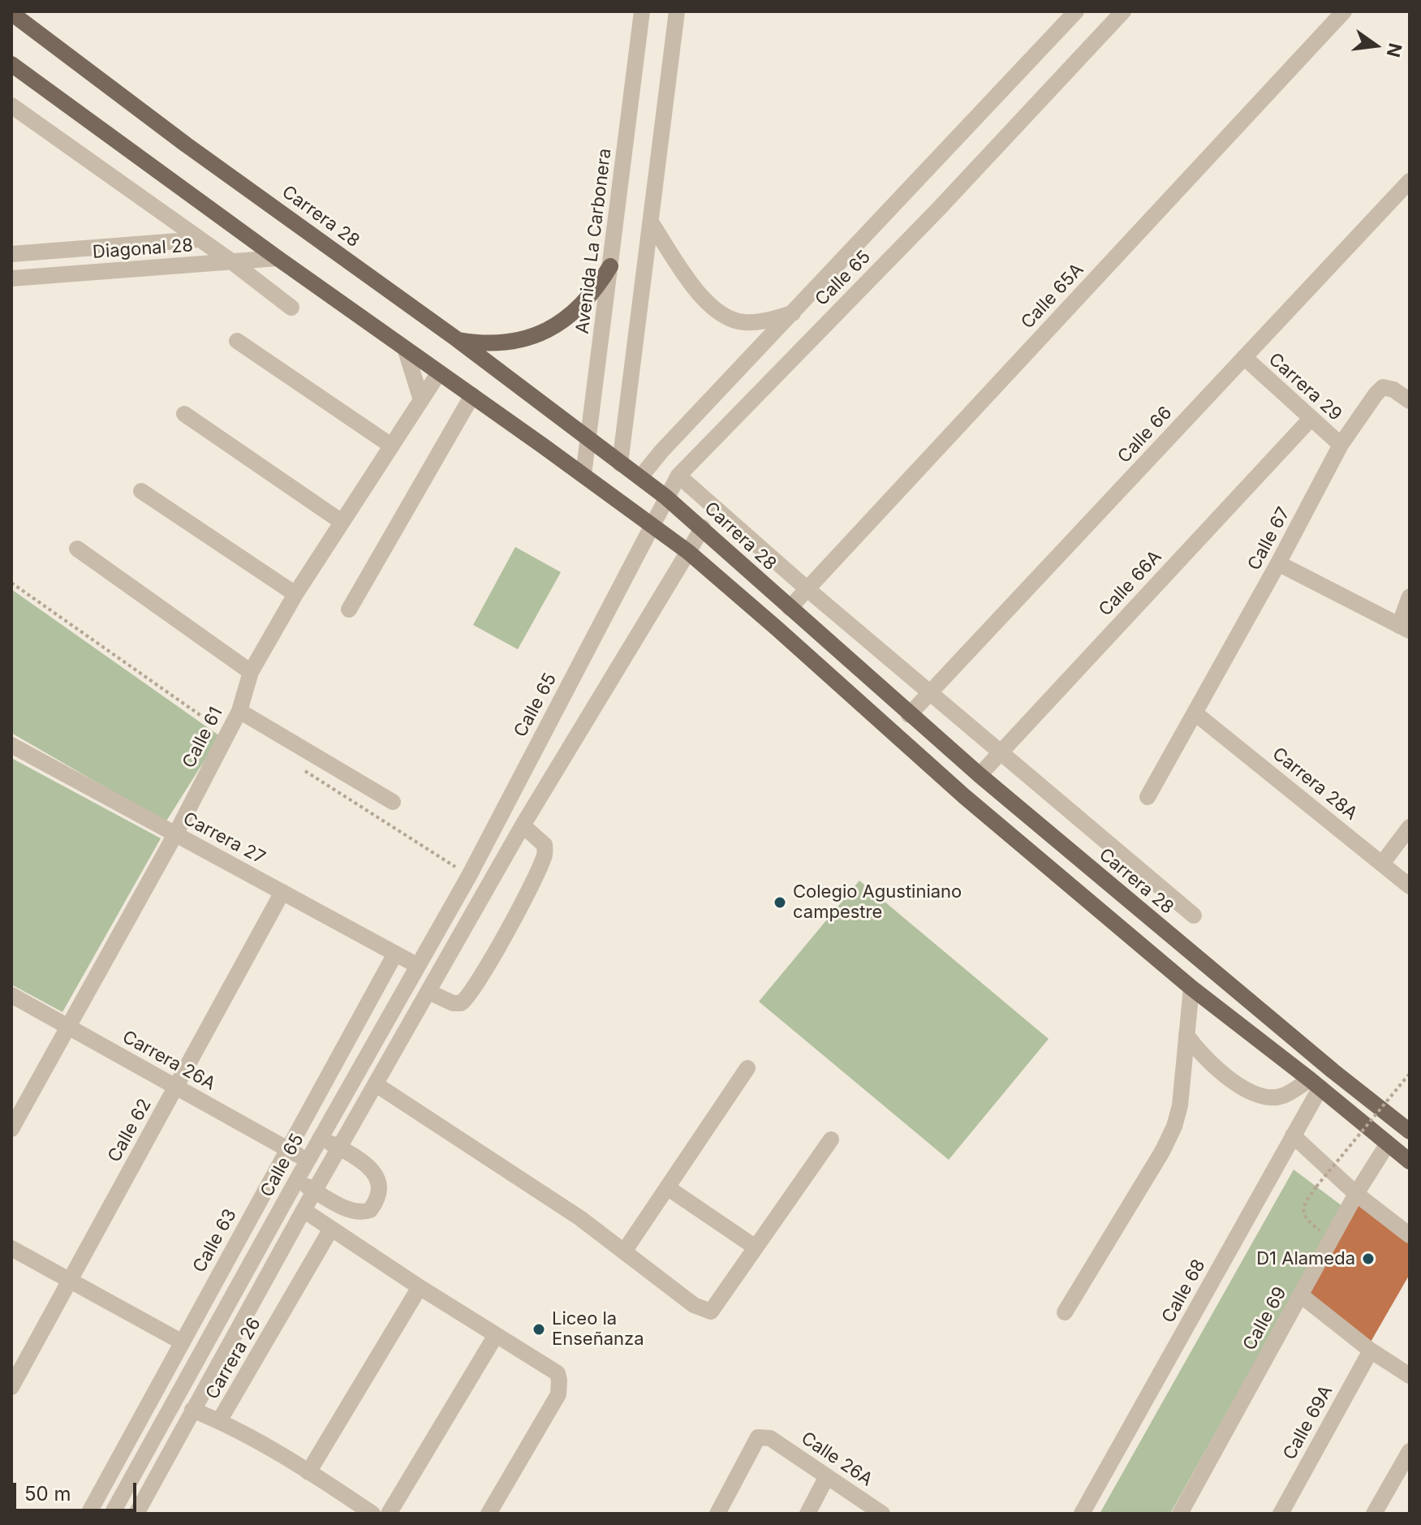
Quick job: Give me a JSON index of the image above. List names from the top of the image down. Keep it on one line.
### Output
{"streets":{"main road":["Carrera 28"],"street":["Avenida La Carbonera","Diagonal 28","Calle 65","Calle 65A","Carrera 29","Calle 66","Calle 67","Calle 66A","Calle 61","Carrera 28A","Carrera 27","Carrera 26A","Calle 62","Calle 63","Calle 68","Calle 69","Carrera 26","Calle 69A","Calle 26A"]},"crossings":[["Carrera 28","Avenida La Carbonera"],["Carrera 28","Calle 65"],["Carrera 28","Calle 65A"],["Carrera 28","Calle 66"],["Carrera 28","Calle 66A"],["Calle 65","Carrera 27"],["Calle 65","Carrera 26A"],["Carrera 29","Calle 66"],["Carrera 29","Calle 67"],["Carrera 29","Calle 66A"],["Calle 67","Carrera 28A"],["Calle 61","Carrera 27"],["Calle 61","Carrera 26A"],["Carrera 27","Calle 62"],["Carrera 27","Calle 63"],["Carrera 26A","Calle 62"],["Carrera 26A","Calle 63"]],"places":["Colegio Agustiniano campestre","D1 Alameda","Liceo la Enseñanza"],"scale_bar":"50 m","north":"right"}
